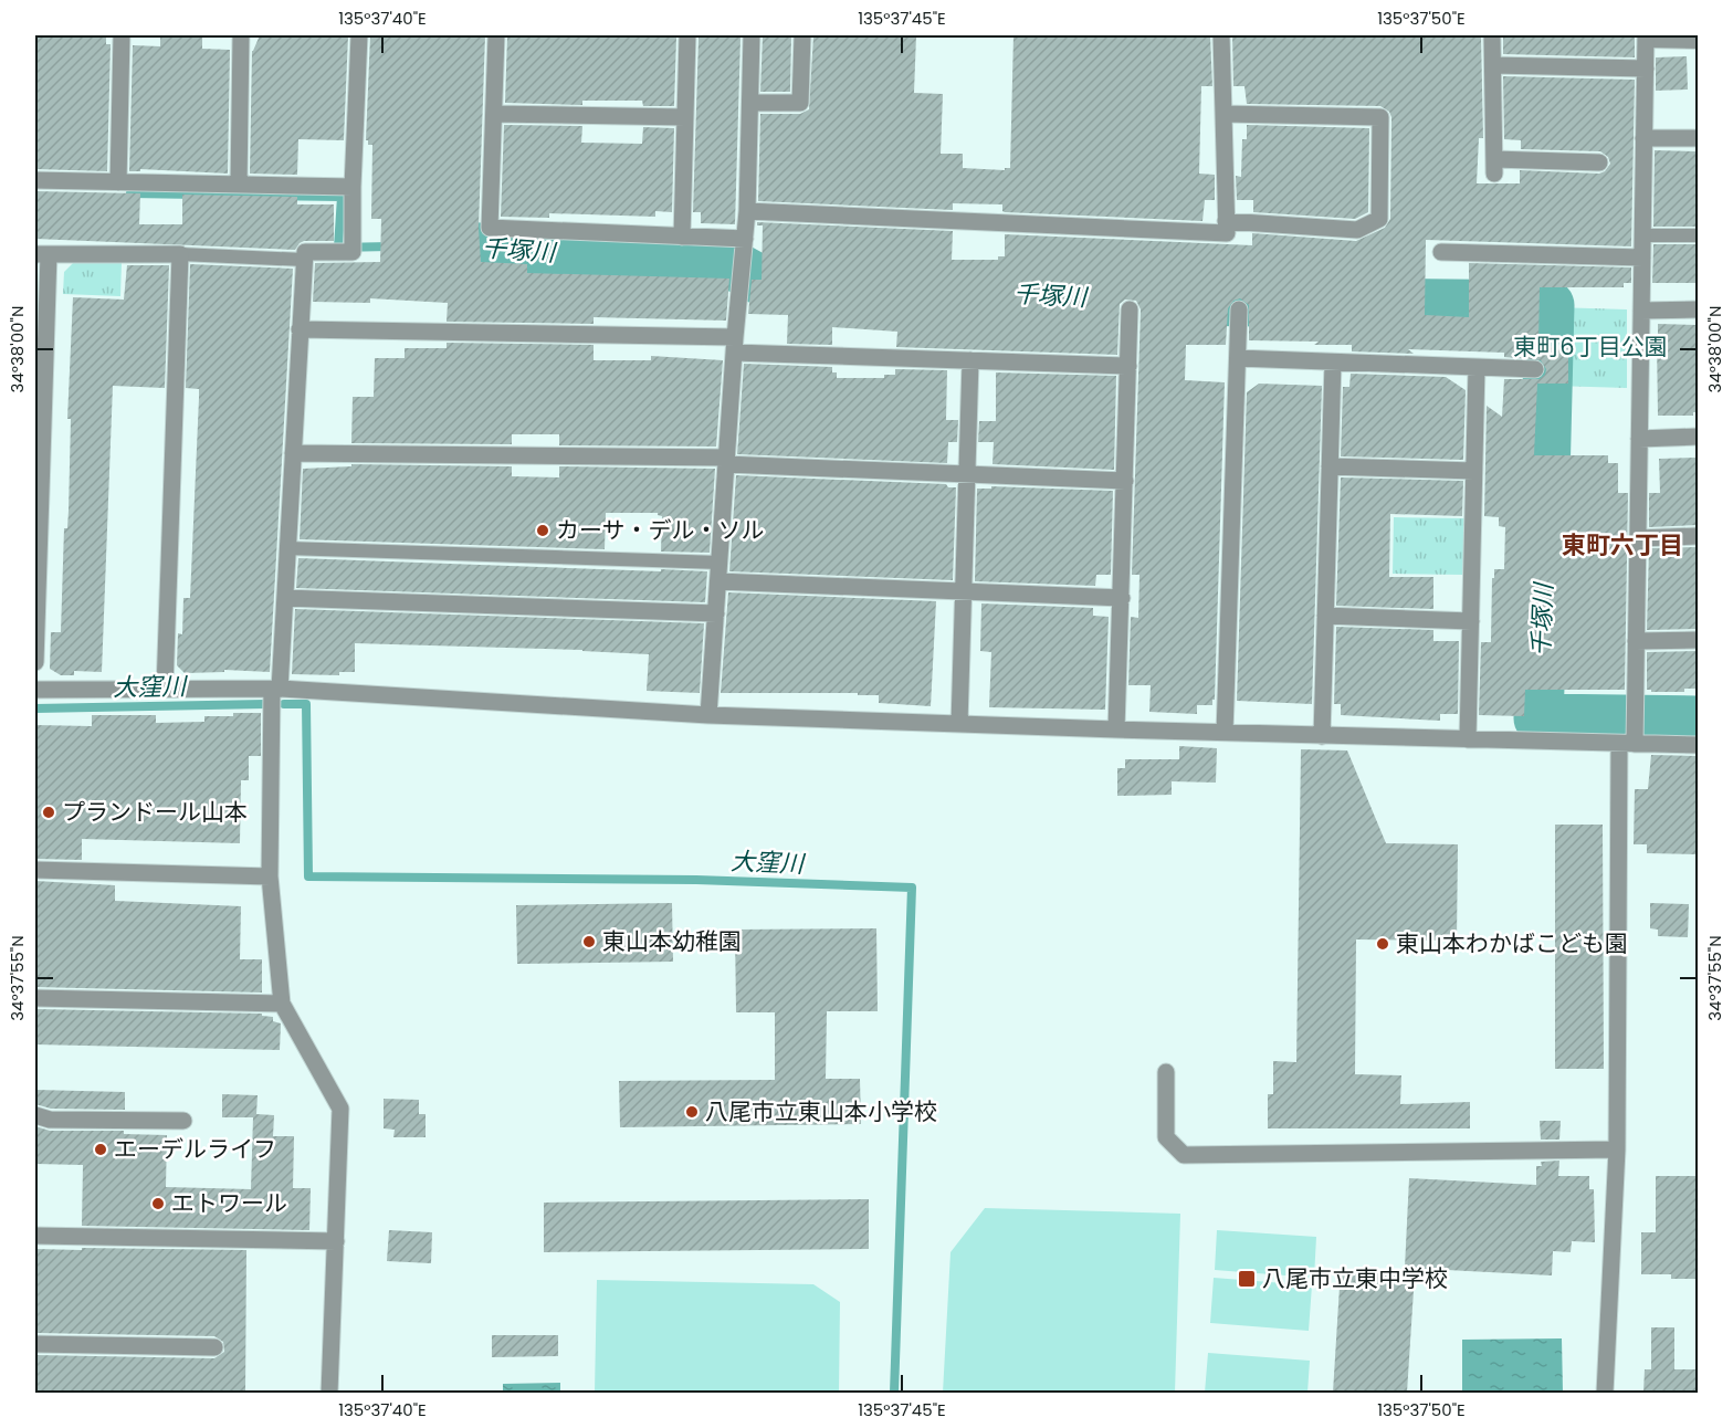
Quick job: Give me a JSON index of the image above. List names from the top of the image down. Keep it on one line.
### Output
{"districts":["東町六丁目"],"water":["千塚川","大窪川"],"parks":["東町6丁目公園"],"places":{"other":["カーサ・デル・ソル","プランドール山本","東山本幼稚園","東山本わかばこども園","八尾市立東山本小学校","エーデルライフ","エトワール"],"transit":["八尾市立東中学校"]},"coordinates":["135°37'40\"E","135°37'45\"E","135°37'50\"E","34°38'00\"N","34°37'55\"N"]}
